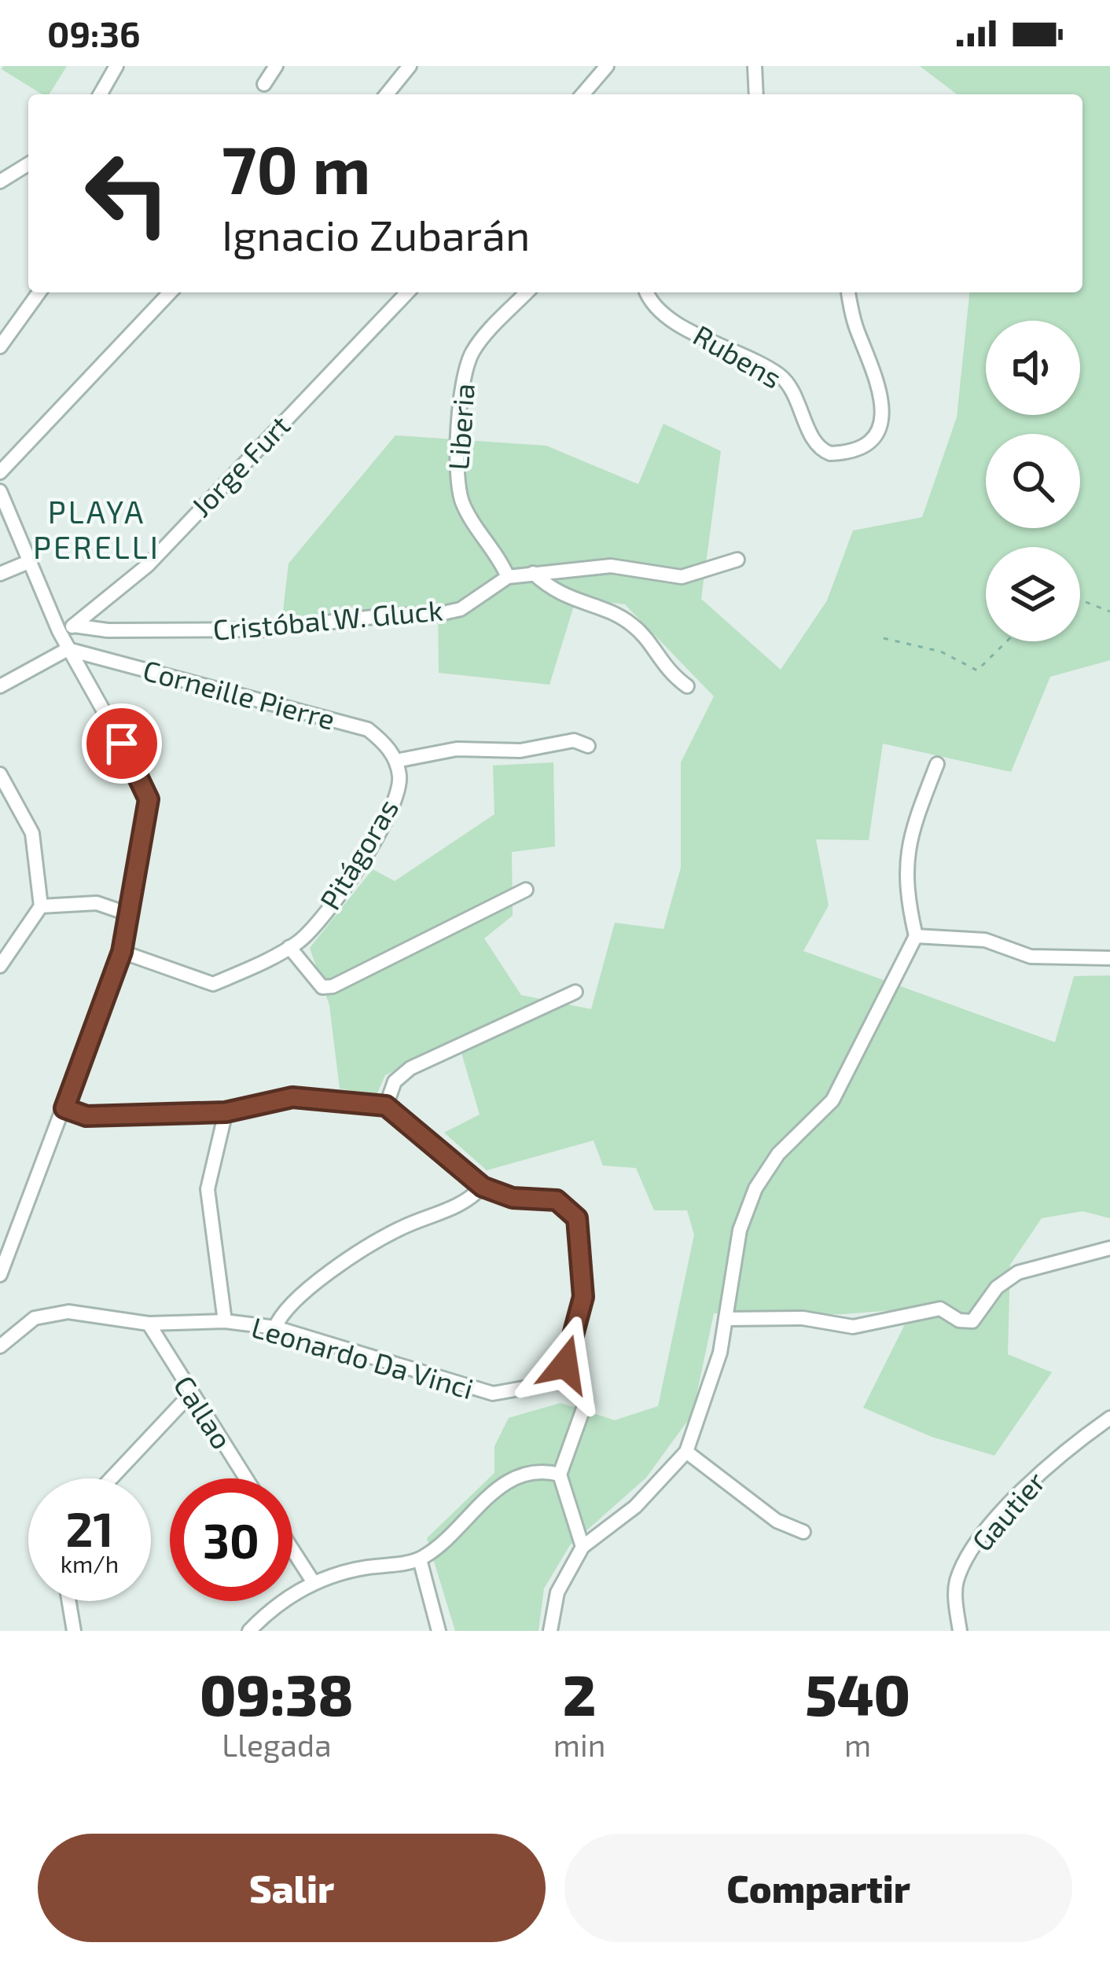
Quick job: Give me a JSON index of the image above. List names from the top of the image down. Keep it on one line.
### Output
{"streets":{"street":["Rubens","Liberia","Jorge Furt","Cristóbal W. Gluck","Corneille Pierre","Pitágoras","Leonardo Da Vinci","Callao","Gautier"]},"crossings":[["Liberia","Cristóbal W. Gluck"],["Jorge Furt","Cristóbal W. Gluck"],["Corneille Pierre","Pitágoras"],["Leonardo Da Vinci","Callao"]],"districts":["PLAYA PERELLI"],"page":{"status":"09:36","turn":["70 m","Ignacio Zubarán"],"speed":"21 km/h","limit":"30","eta":["09:38","Llegada","2","min","540","m"],"buttons":["Salir","Compartir"]}}
